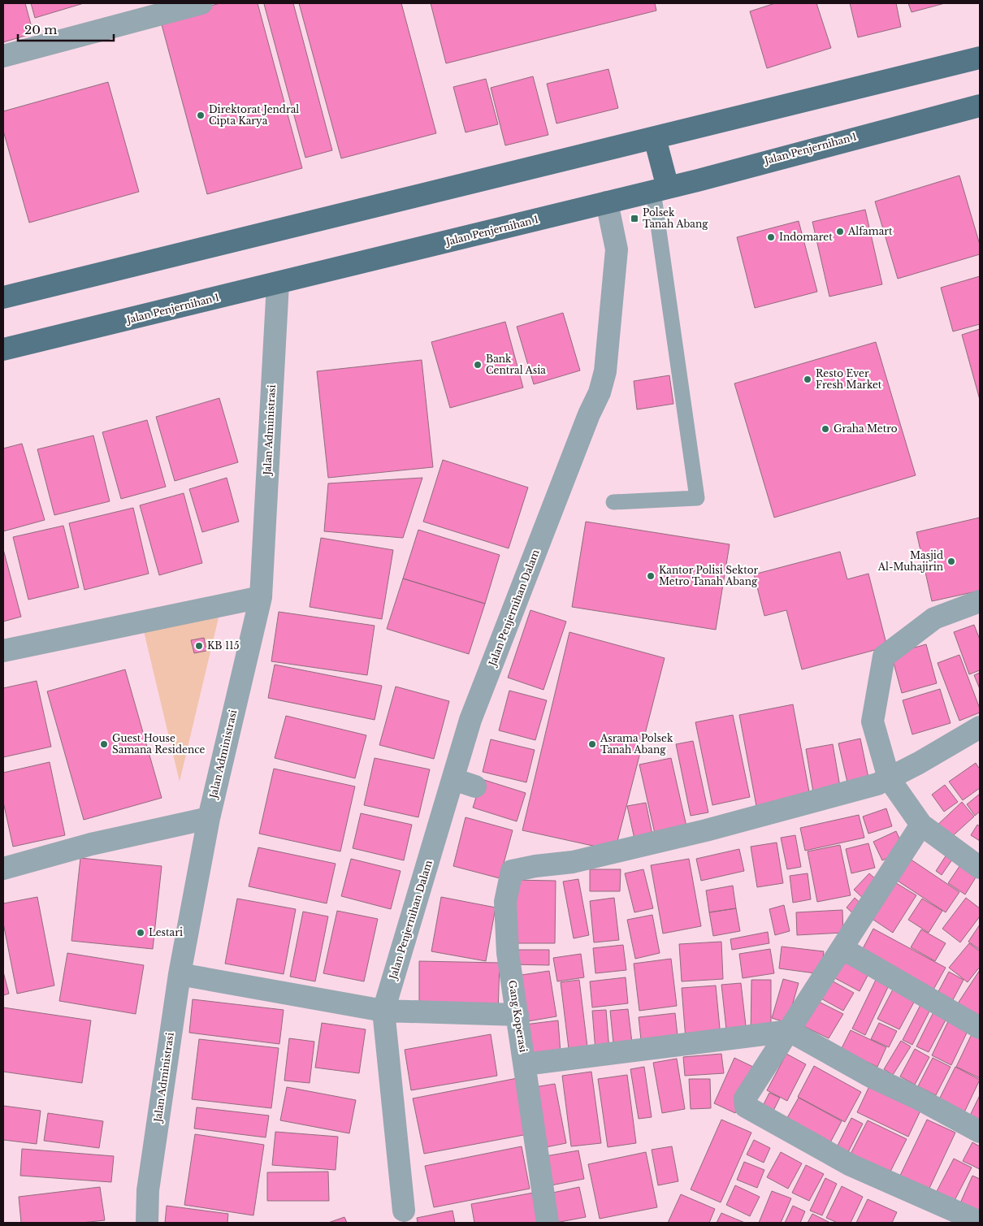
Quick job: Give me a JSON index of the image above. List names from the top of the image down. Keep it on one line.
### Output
{"streets":{"main road":["Jalan Penjernihan 1"],"street":["Jalan Administrasi","Jalan Penjernihan Dalam","Gang Koperasi"]},"crossings":[["Jalan Penjernihan 1","Jalan Administrasi"],["Jalan Penjernihan 1","Jalan Penjernihan Dalam"]],"places":{"other":["Direktorat Jendral Cipta Karya","Alfamart","Indomaret","Bank Central Asia","Resto Ever Fresh Market","Graha Metro","Masjid Al-Muhajirin","Kantor Polisi Sektor Metro Tanah Abang","KB 115","Guest House Samana Residence","Asrama Polsek Tanah Abang","Lestari"],"transit":["Polsek Tanah Abang"]},"scale_bar":"20 m"}
